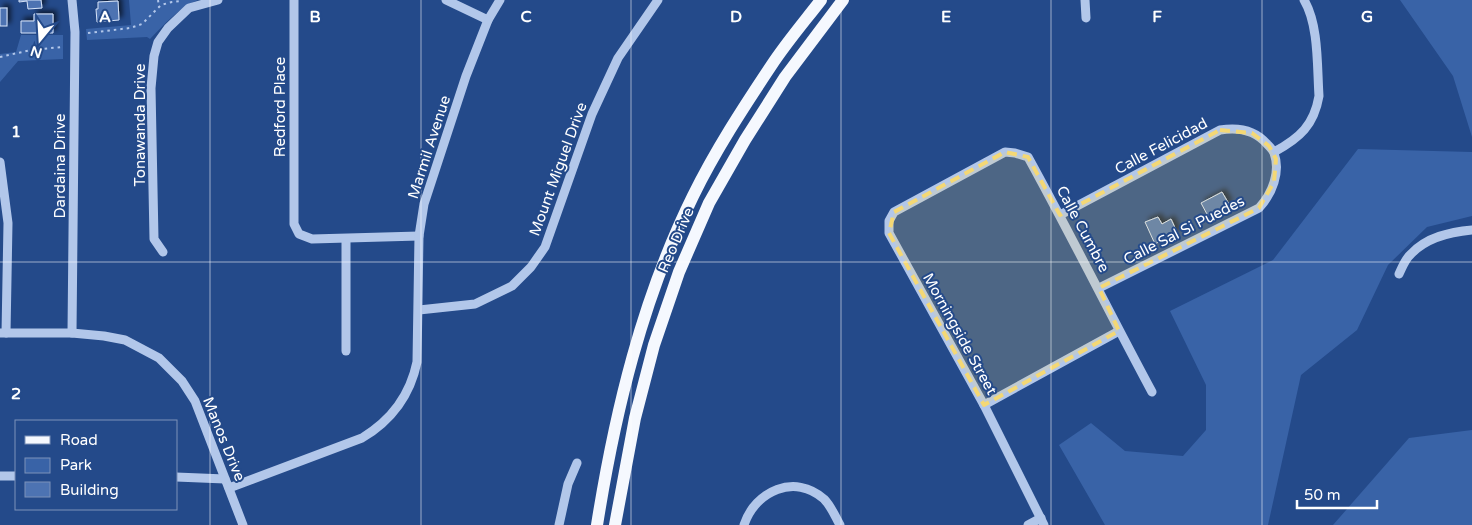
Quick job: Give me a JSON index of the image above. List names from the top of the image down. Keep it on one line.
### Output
{"streets":{"main road":["Reo Drive"],"street":["Redford Place","Tonawanda Drive","Calle Felicidad","Marmil Avenue","Dardaina Drive","Mount Miguel Drive","Calle Cumbre","Calle Sal Si Puedes","Morningside Street","Manos Drive"]},"crossings":[["Calle Felicidad","Calle Cumbre"],["Calle Felicidad","Calle Sal Si Puedes"],["Marmil Avenue","Mount Miguel Drive"],["Marmil Avenue","Manos Drive"],["Dardaina Drive","Manos Drive"],["Calle Cumbre","Calle Sal Si Puedes"],["Calle Cumbre","Morningside Street"]],"legend":["Road","Park","Building"],"scale_bar":"50 m","north":"bottom","grid":{"columns":["A","B","C","D","E","F","G"],"rows":["1","2"]}}
